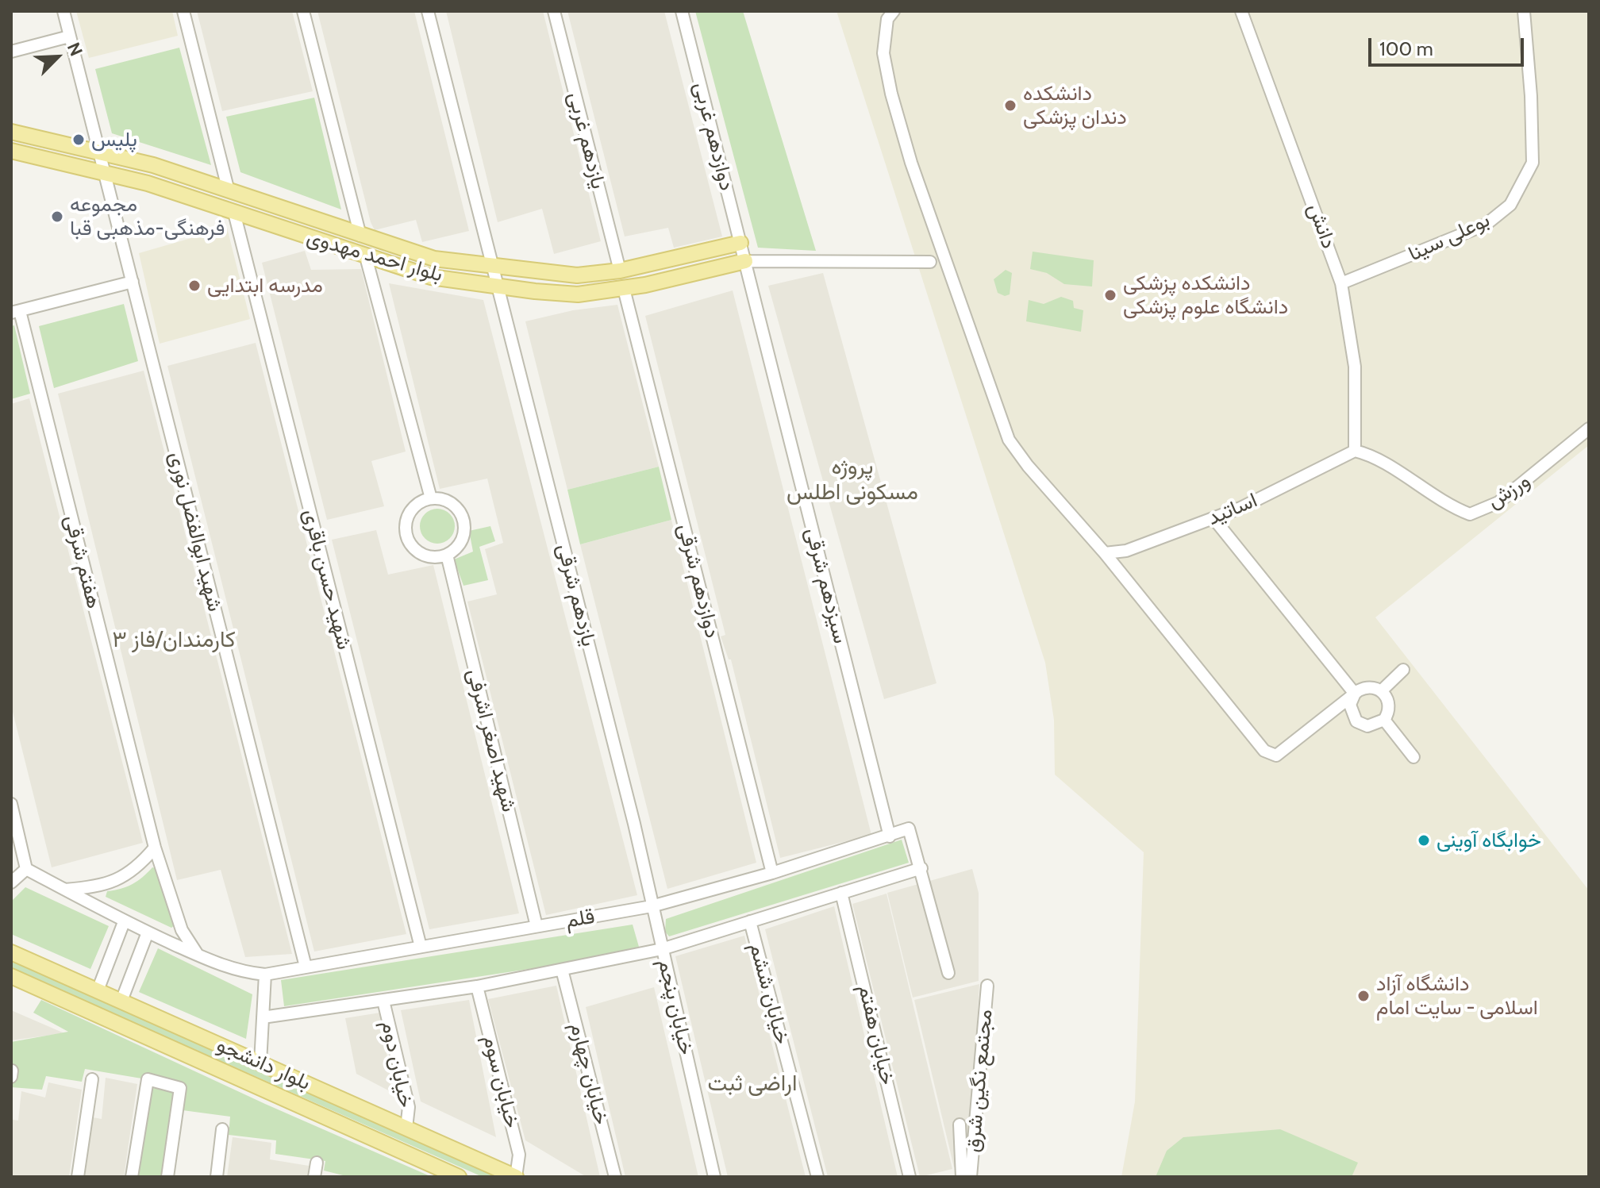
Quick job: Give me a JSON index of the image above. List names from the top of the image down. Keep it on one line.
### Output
{"streets":{"main road":["بلوار احمد مهدوی","بلوار دانشجو"],"street":["دوازدهم غربی","یازدهم غربی","دانش","بوعلی سینا","ورزش","اساتید","شهید ابوالفضل نوری","هفتم شرقی","شهید حسن باقری","دوازدهم شرقی","سیزدهم شرقی","یازدهم شرقی","شهید اصغر اشرفی","قلم","خیابان ششم","خیابان پنجم","خیابان هفتم","خیابان دوم","خیابان چهارم","مجتمع نگین شرق","خیابان سوم"]},"crossings":[["دوازدهم غربی","بلوار احمد مهدوی"],["دوازدهم غربی","سیزدهم شرقی"],["یازدهم غربی","بلوار احمد مهدوی"],["دانش","بوعلی سینا"],["دانش","ورزش"],["دانش","اساتید"],["بلوار احمد مهدوی","شهید ابوالفضل نوری"],["بلوار احمد مهدوی","شهید حسن باقری"],["بلوار احمد مهدوی","دوازدهم شرقی"],["بلوار احمد مهدوی","سیزدهم شرقی"],["بلوار احمد مهدوی","یازدهم شرقی"],["ورزش","اساتید"],["شهید ابوالفضل نوری","قلم"],["هفتم شرقی","قلم"],["شهید حسن باقری","قلم"],["دوازدهم شرقی","قلم"],["سیزدهم شرقی","قلم"],["یازدهم شرقی","قلم"],["یازدهم شرقی","خیابان پنجم"],["شهید اصغر اشرفی","قلم"],["بلوار دانشجو","خیابان دوم"],["بلوار دانشجو","خیابان سوم"]],"districts":["پروژه مسکونی اطلس","کارمندان/فاز ۳","اراضی ثبت"],"places":["دانشکده دندان پزشکی","پلیس","مجموعه فرهنگی-مذهبی قبا","مدرسه ابتدایی","دانشکده پزشکی دانشگاه علوم پزشکی","خوابگاه آوینی","دانشگاه آزاد اسلامی - سایت امام"],"scale_bar":"100 m","north":"top right"}
